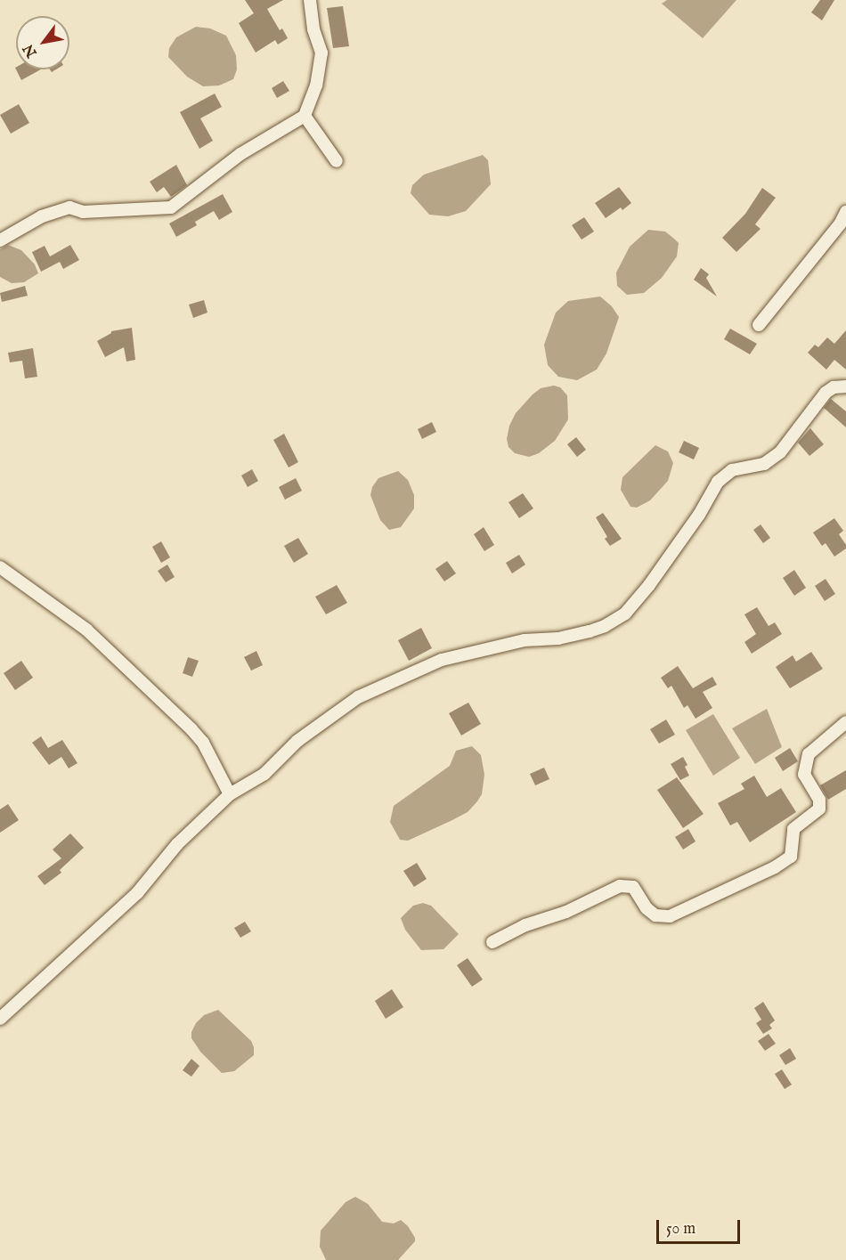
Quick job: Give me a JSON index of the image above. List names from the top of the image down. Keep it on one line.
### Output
{"scale_bar":"50 m","north":"bottom left"}
